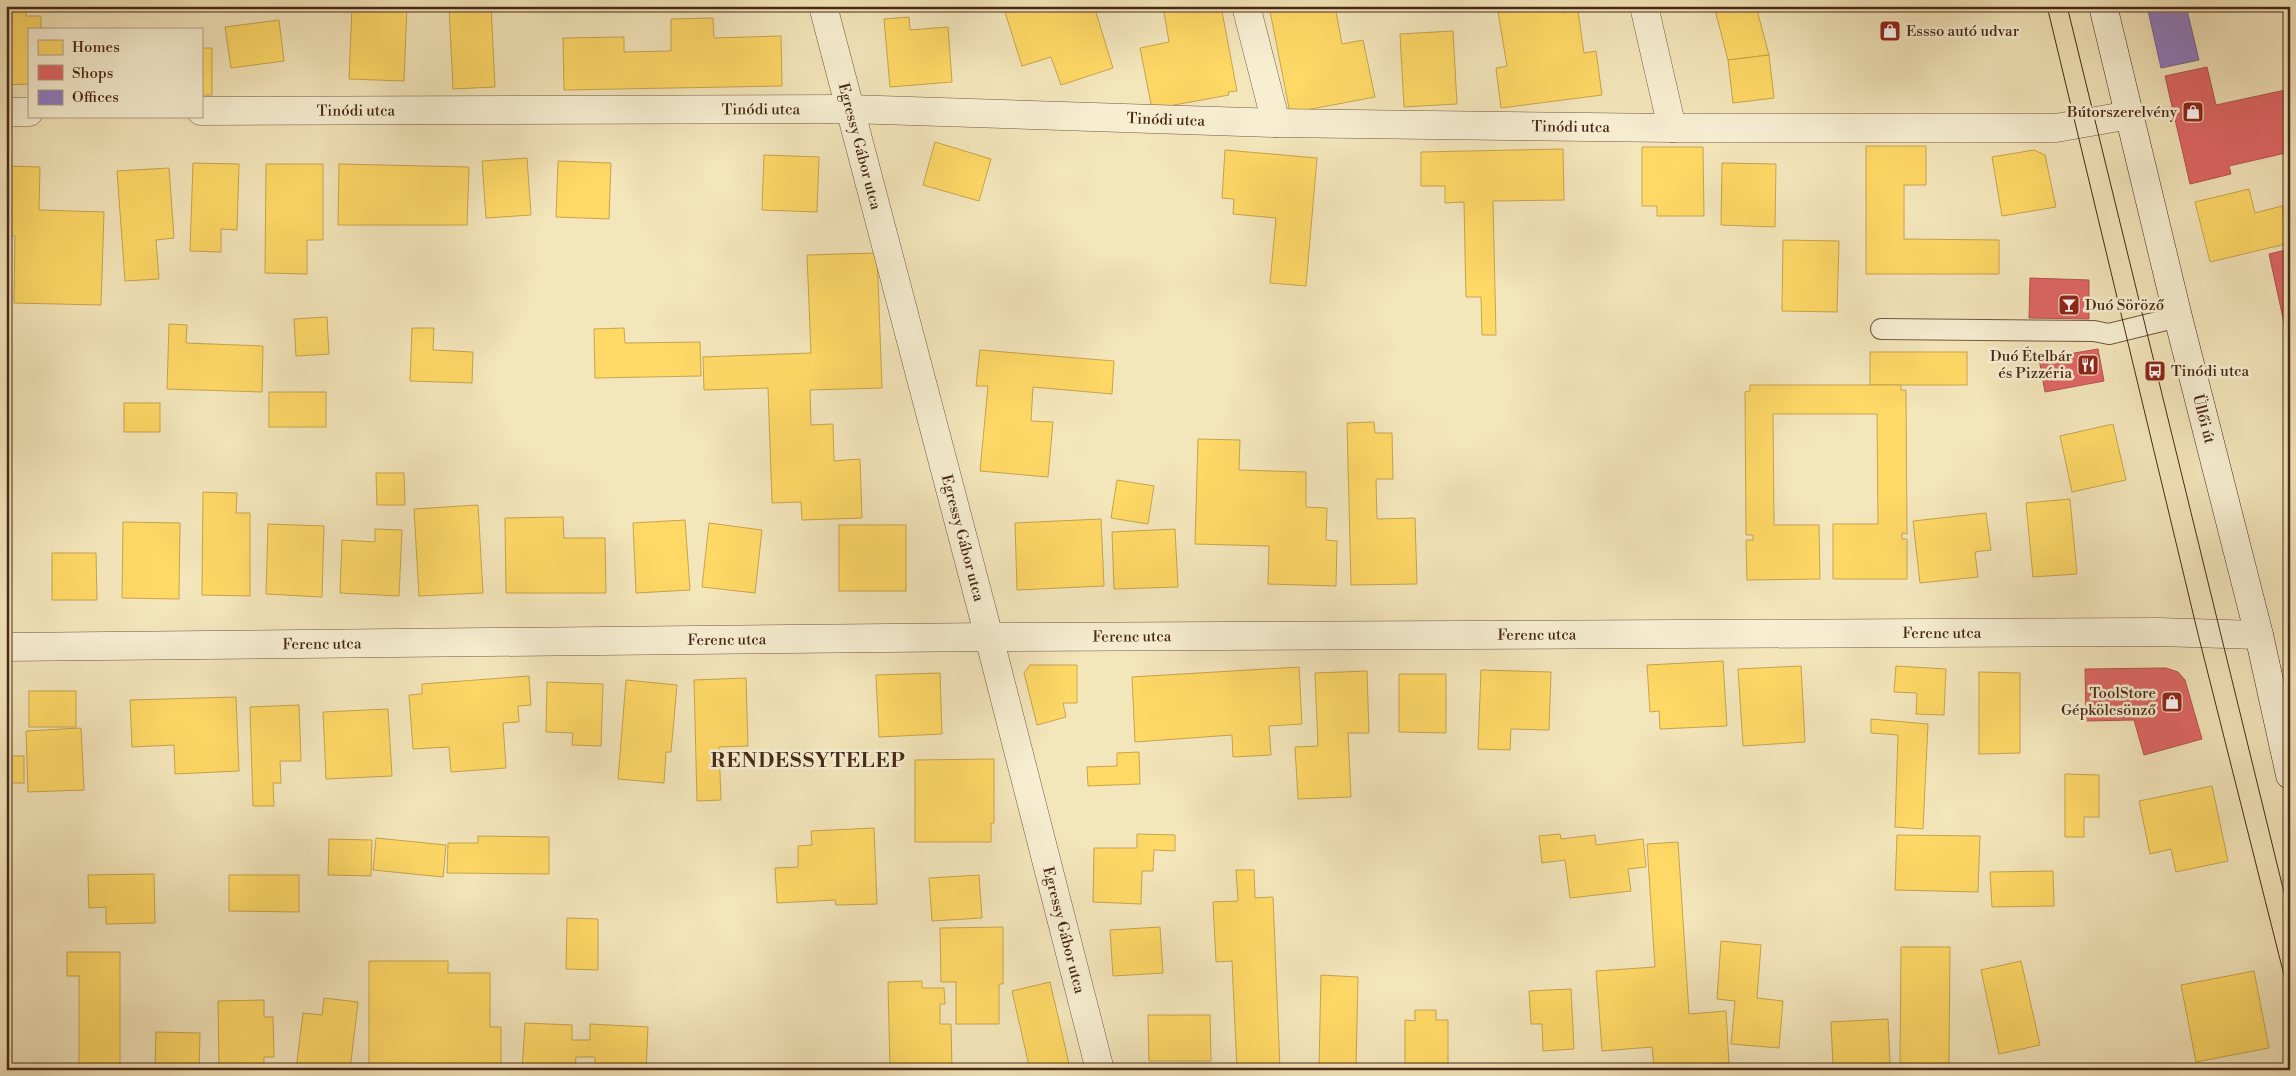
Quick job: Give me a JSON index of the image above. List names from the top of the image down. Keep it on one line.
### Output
{"streets":{"street":["Tinódi utca","Egressy Gábor utca","Üllői út","Ferenc utca"]},"crossings":[["Tinódi utca","Egressy Gábor utca"],["Tinódi utca","Üllői út"],["Egressy Gábor utca","Ferenc utca"],["Üllői út","Ferenc utca"]],"districts":["RENDESSYTELEP"],"places":{"shop":["Essso autó udvar","Bútorszerelvény","ToolStore Gépkölcsönző"],"bar":["Duó Söröző"],"restaurant":["Duó Ételbár és Pizzéria"],"bus stop":["Tinódi utca"]},"legend":["Homes","Shops","Offices"]}
